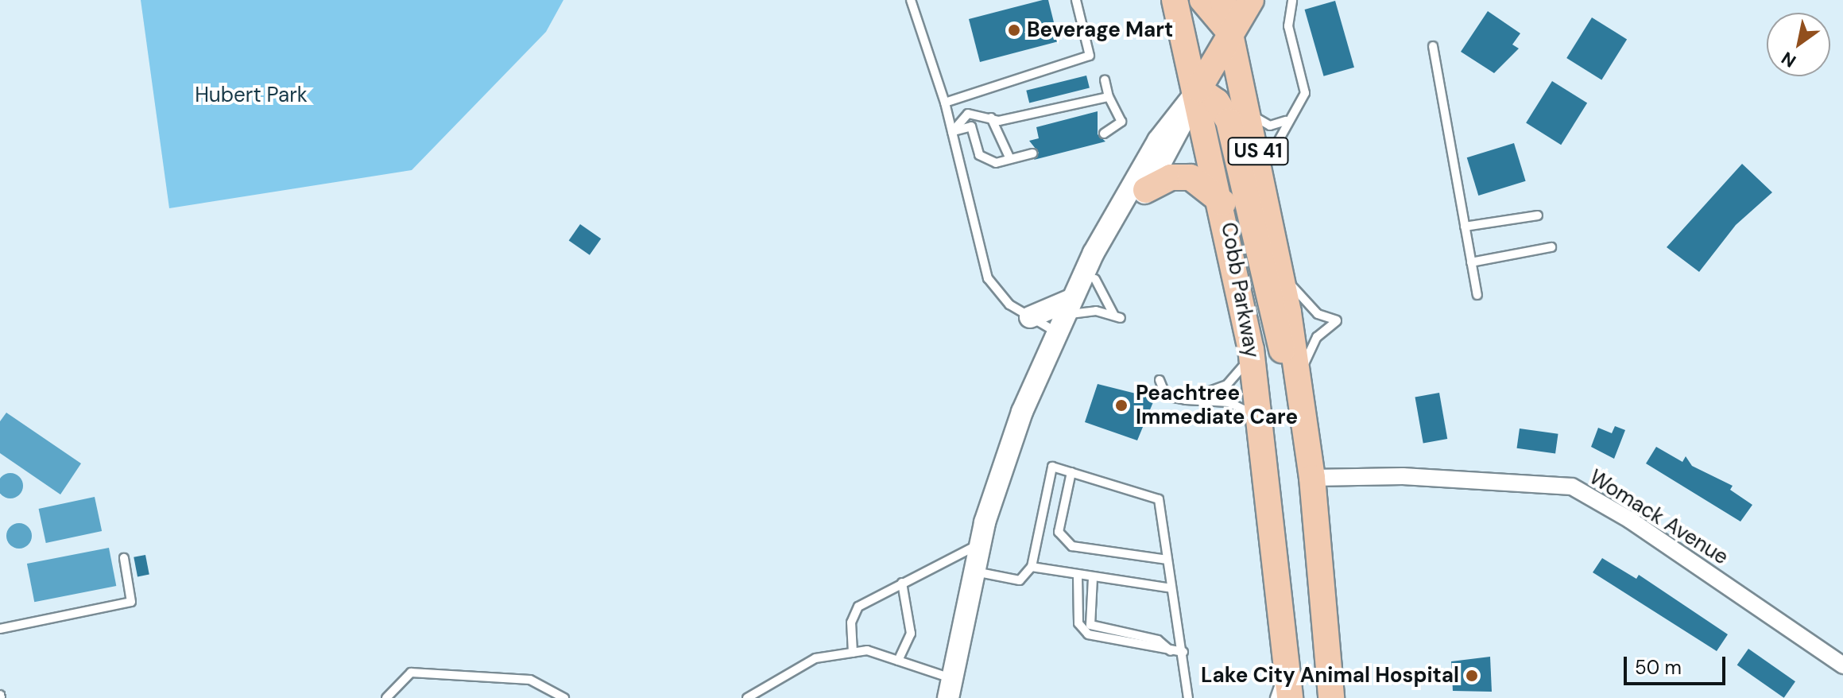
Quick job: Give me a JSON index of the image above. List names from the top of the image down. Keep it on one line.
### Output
{"streets":{"main road":["US 41","Cobb Parkway"],"street":["Womack Avenue"]},"crossings":[["Cobb Parkway","Womack Avenue"]],"parks":["Hubert Park"],"places":["Beverage Mart","Peachtree Immediate Care","Lake City Animal Hospital"],"scale_bar":"50 m","north":"bottom left"}
